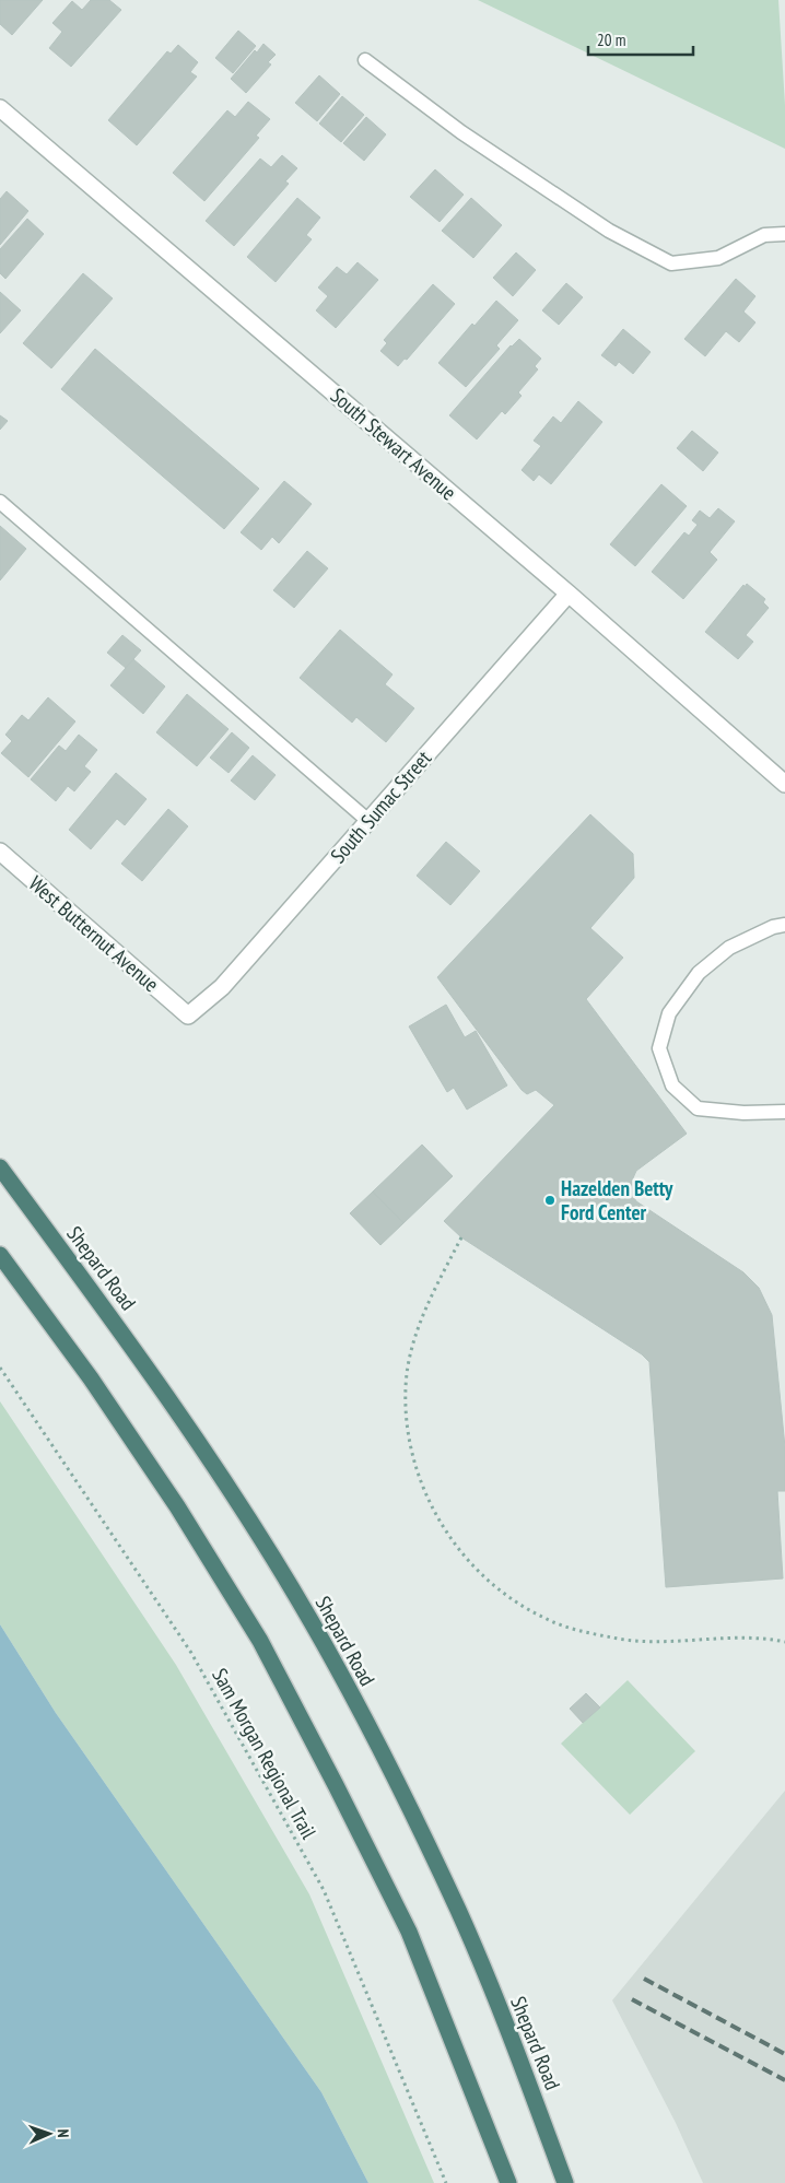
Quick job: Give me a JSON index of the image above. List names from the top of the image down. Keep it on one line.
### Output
{"streets":{"highway":["Shepard Road"],"street":["South Stewart Avenue","South Sumac Street","West Butternut Avenue"],"path":["Sam Morgan Regional Trail"]},"crossings":[["South Stewart Avenue","South Sumac Street"],["South Sumac Street","West Butternut Avenue"]],"places":["Hazelden Betty Ford Center"],"scale_bar":"20 m","north":"right"}
